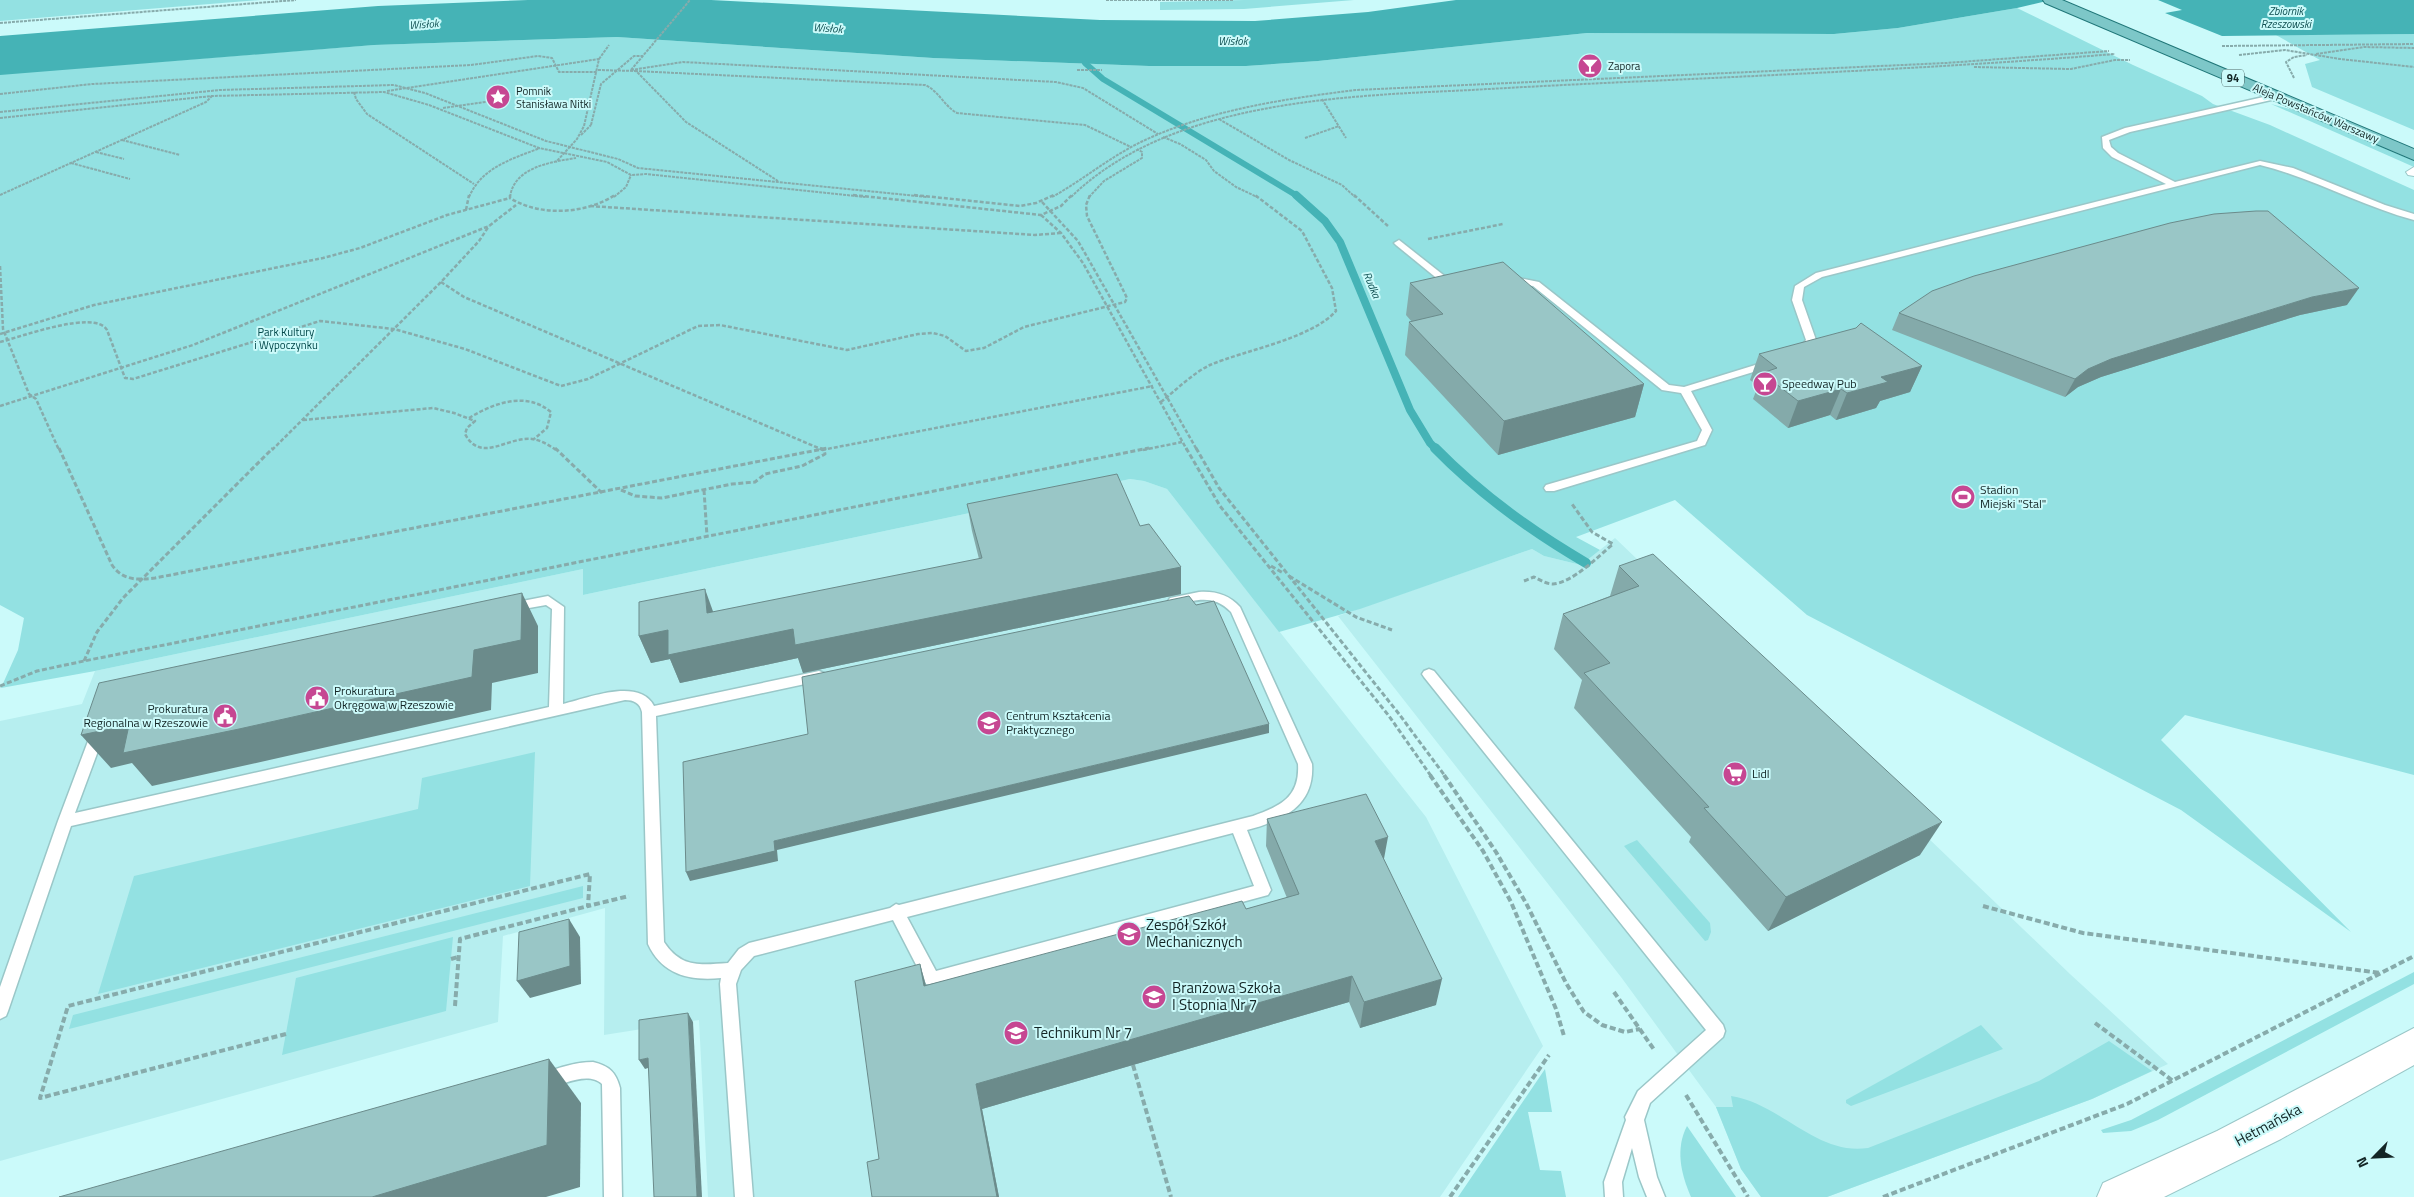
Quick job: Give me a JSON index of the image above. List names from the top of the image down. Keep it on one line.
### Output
{"streets":{"main road":["94","Aleja Powstańców Warszawy"],"street":["Hetmańska"]},"water":["Zbiornik Rzeszowski","Wisłok","Rudka"],"parks":["Park Kultury i Wypoczynku"],"places":{"bar":["Zapora","Speedway Pub"],"place":["Pomnik Stanisława Nitki"],"sports":["Stadion Miejski \"Stal\""],"public building":["Prokuratura Okręgowa w Rzeszowie","Prokuratura Regionalna w Rzeszowie"],"school or university":["Centrum Kształcenia Praktycznego","Zespół Szkół Mechanicznych","Branżowa Szkoła I Stopnia Nr 7","Technikum Nr 7"],"supermarket":["Lidl"]},"north":"bottom left"}
